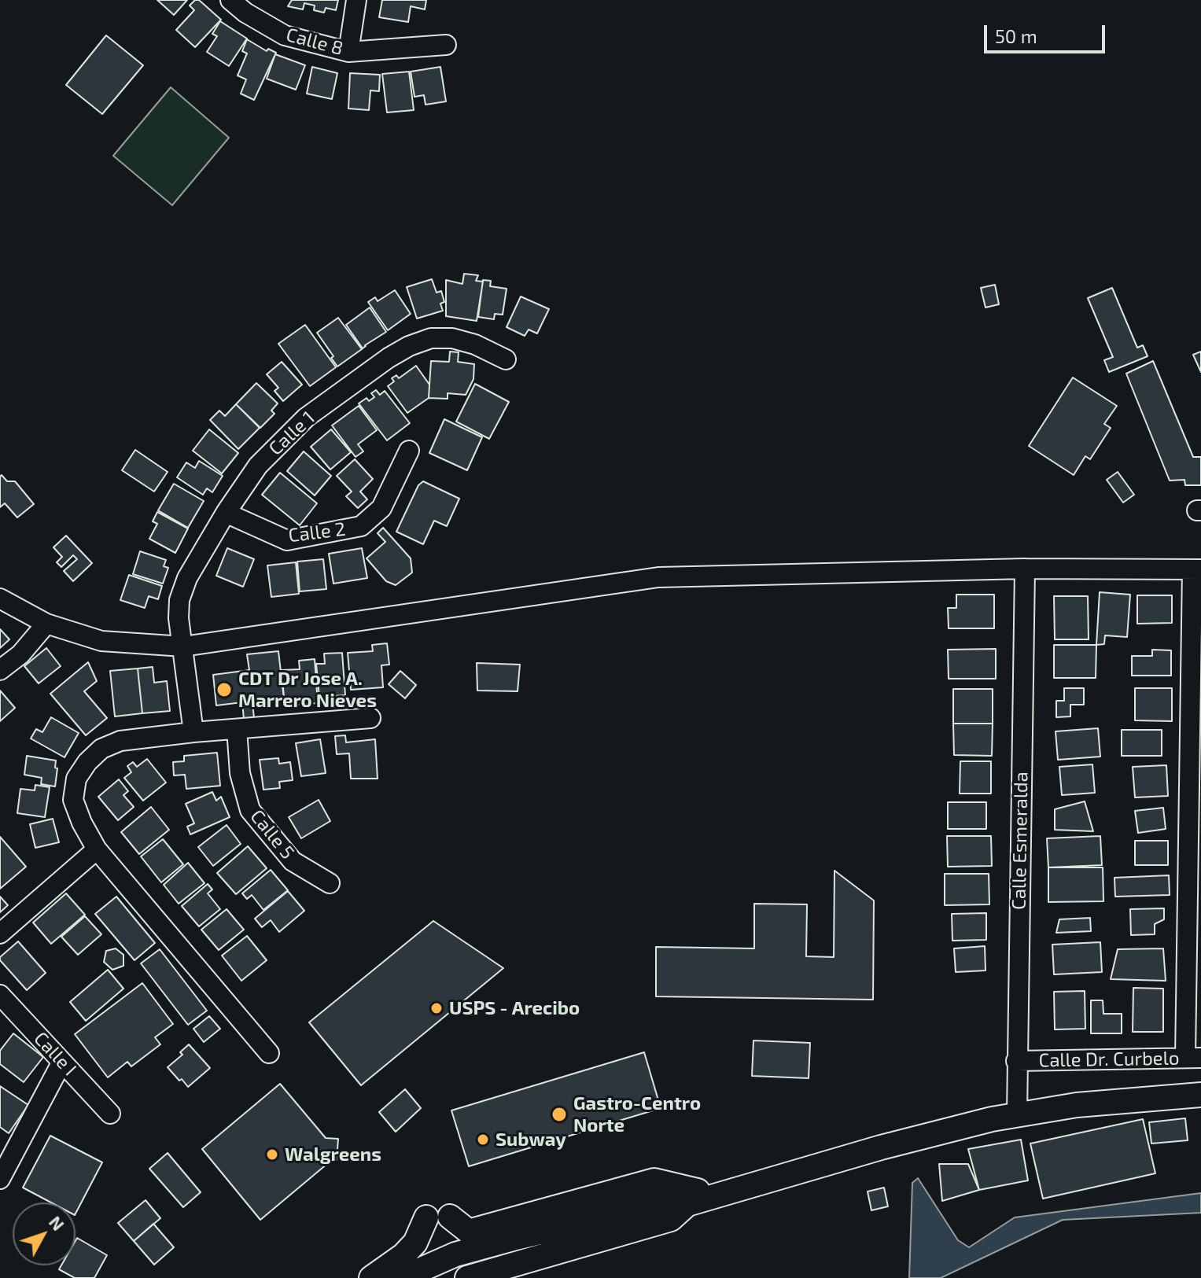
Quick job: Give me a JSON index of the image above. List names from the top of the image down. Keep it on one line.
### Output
{"streets":{"street":["Calle 8","Calle 1","Calle 2","Calle 5","Calle Esmeralda","Calle I","Calle Dr. Curbelo"]},"crossings":[["Calle 1","Calle 2"],["Calle Esmeralda","Calle Dr. Curbelo"]],"places":["CDT Dr Jose A. Marrero Nieves","USPS - Arecibo","Gastro-Centro Norte","Subway","Walgreens"],"scale_bar":"50 m","north":"top right"}
